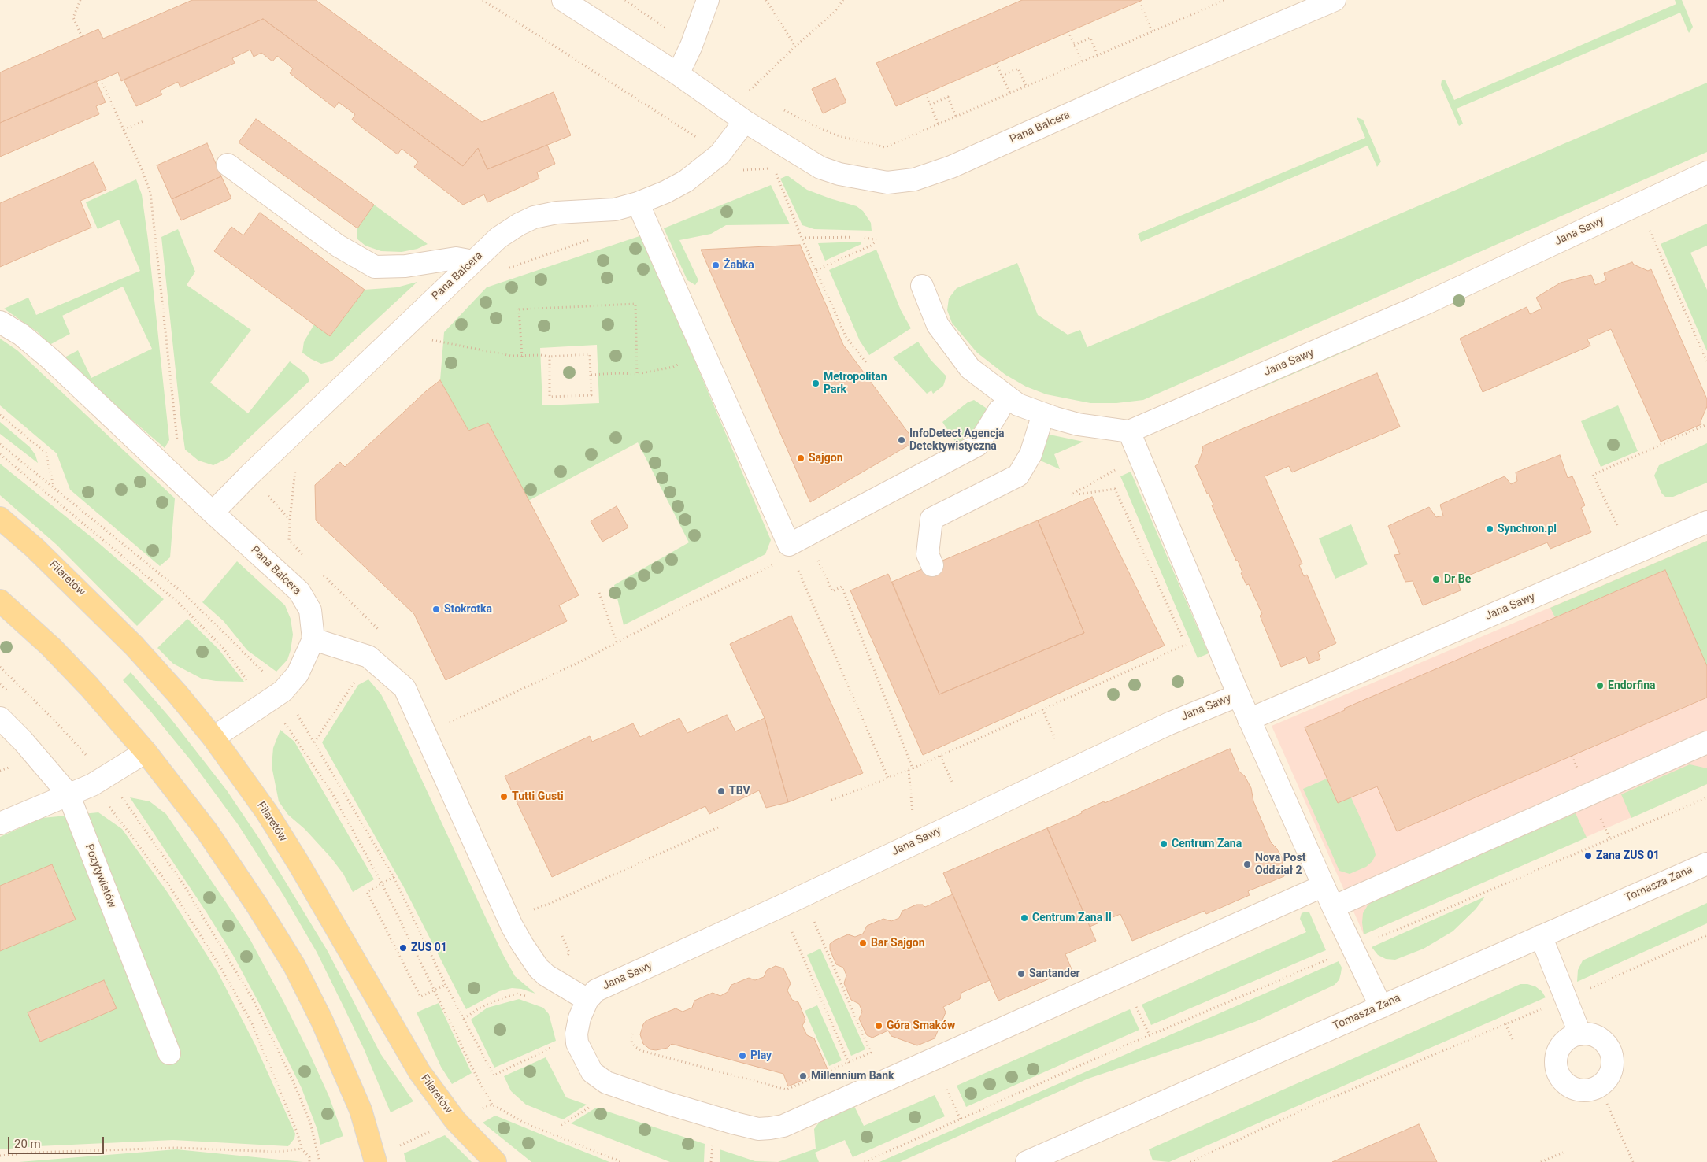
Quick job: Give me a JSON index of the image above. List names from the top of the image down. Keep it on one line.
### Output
{"streets":{"main road":["Filaretów"],"street":["Pana Balcera","Jana Sawy","Pozytywistów","Tomasza Zana"]},"crossings":[["Jana Sawy","Tomasza Zana"]],"places":["Żabka","Metropolitan Park","InfoDetect Agencja Detektywistyczna","Sajgon","Synchron.pl","Dr Be","Stokrotka","Endorfina","TBV","Tutti Gusti","Centrum Zana","Zana ZUS 01","Nova Post Oddział 2","Centrum Zana II","Bar Sajgon","ZUS 01","Santander","Góra Smaków","Play","Millennium Bank"],"scale_bar":"20 m"}
